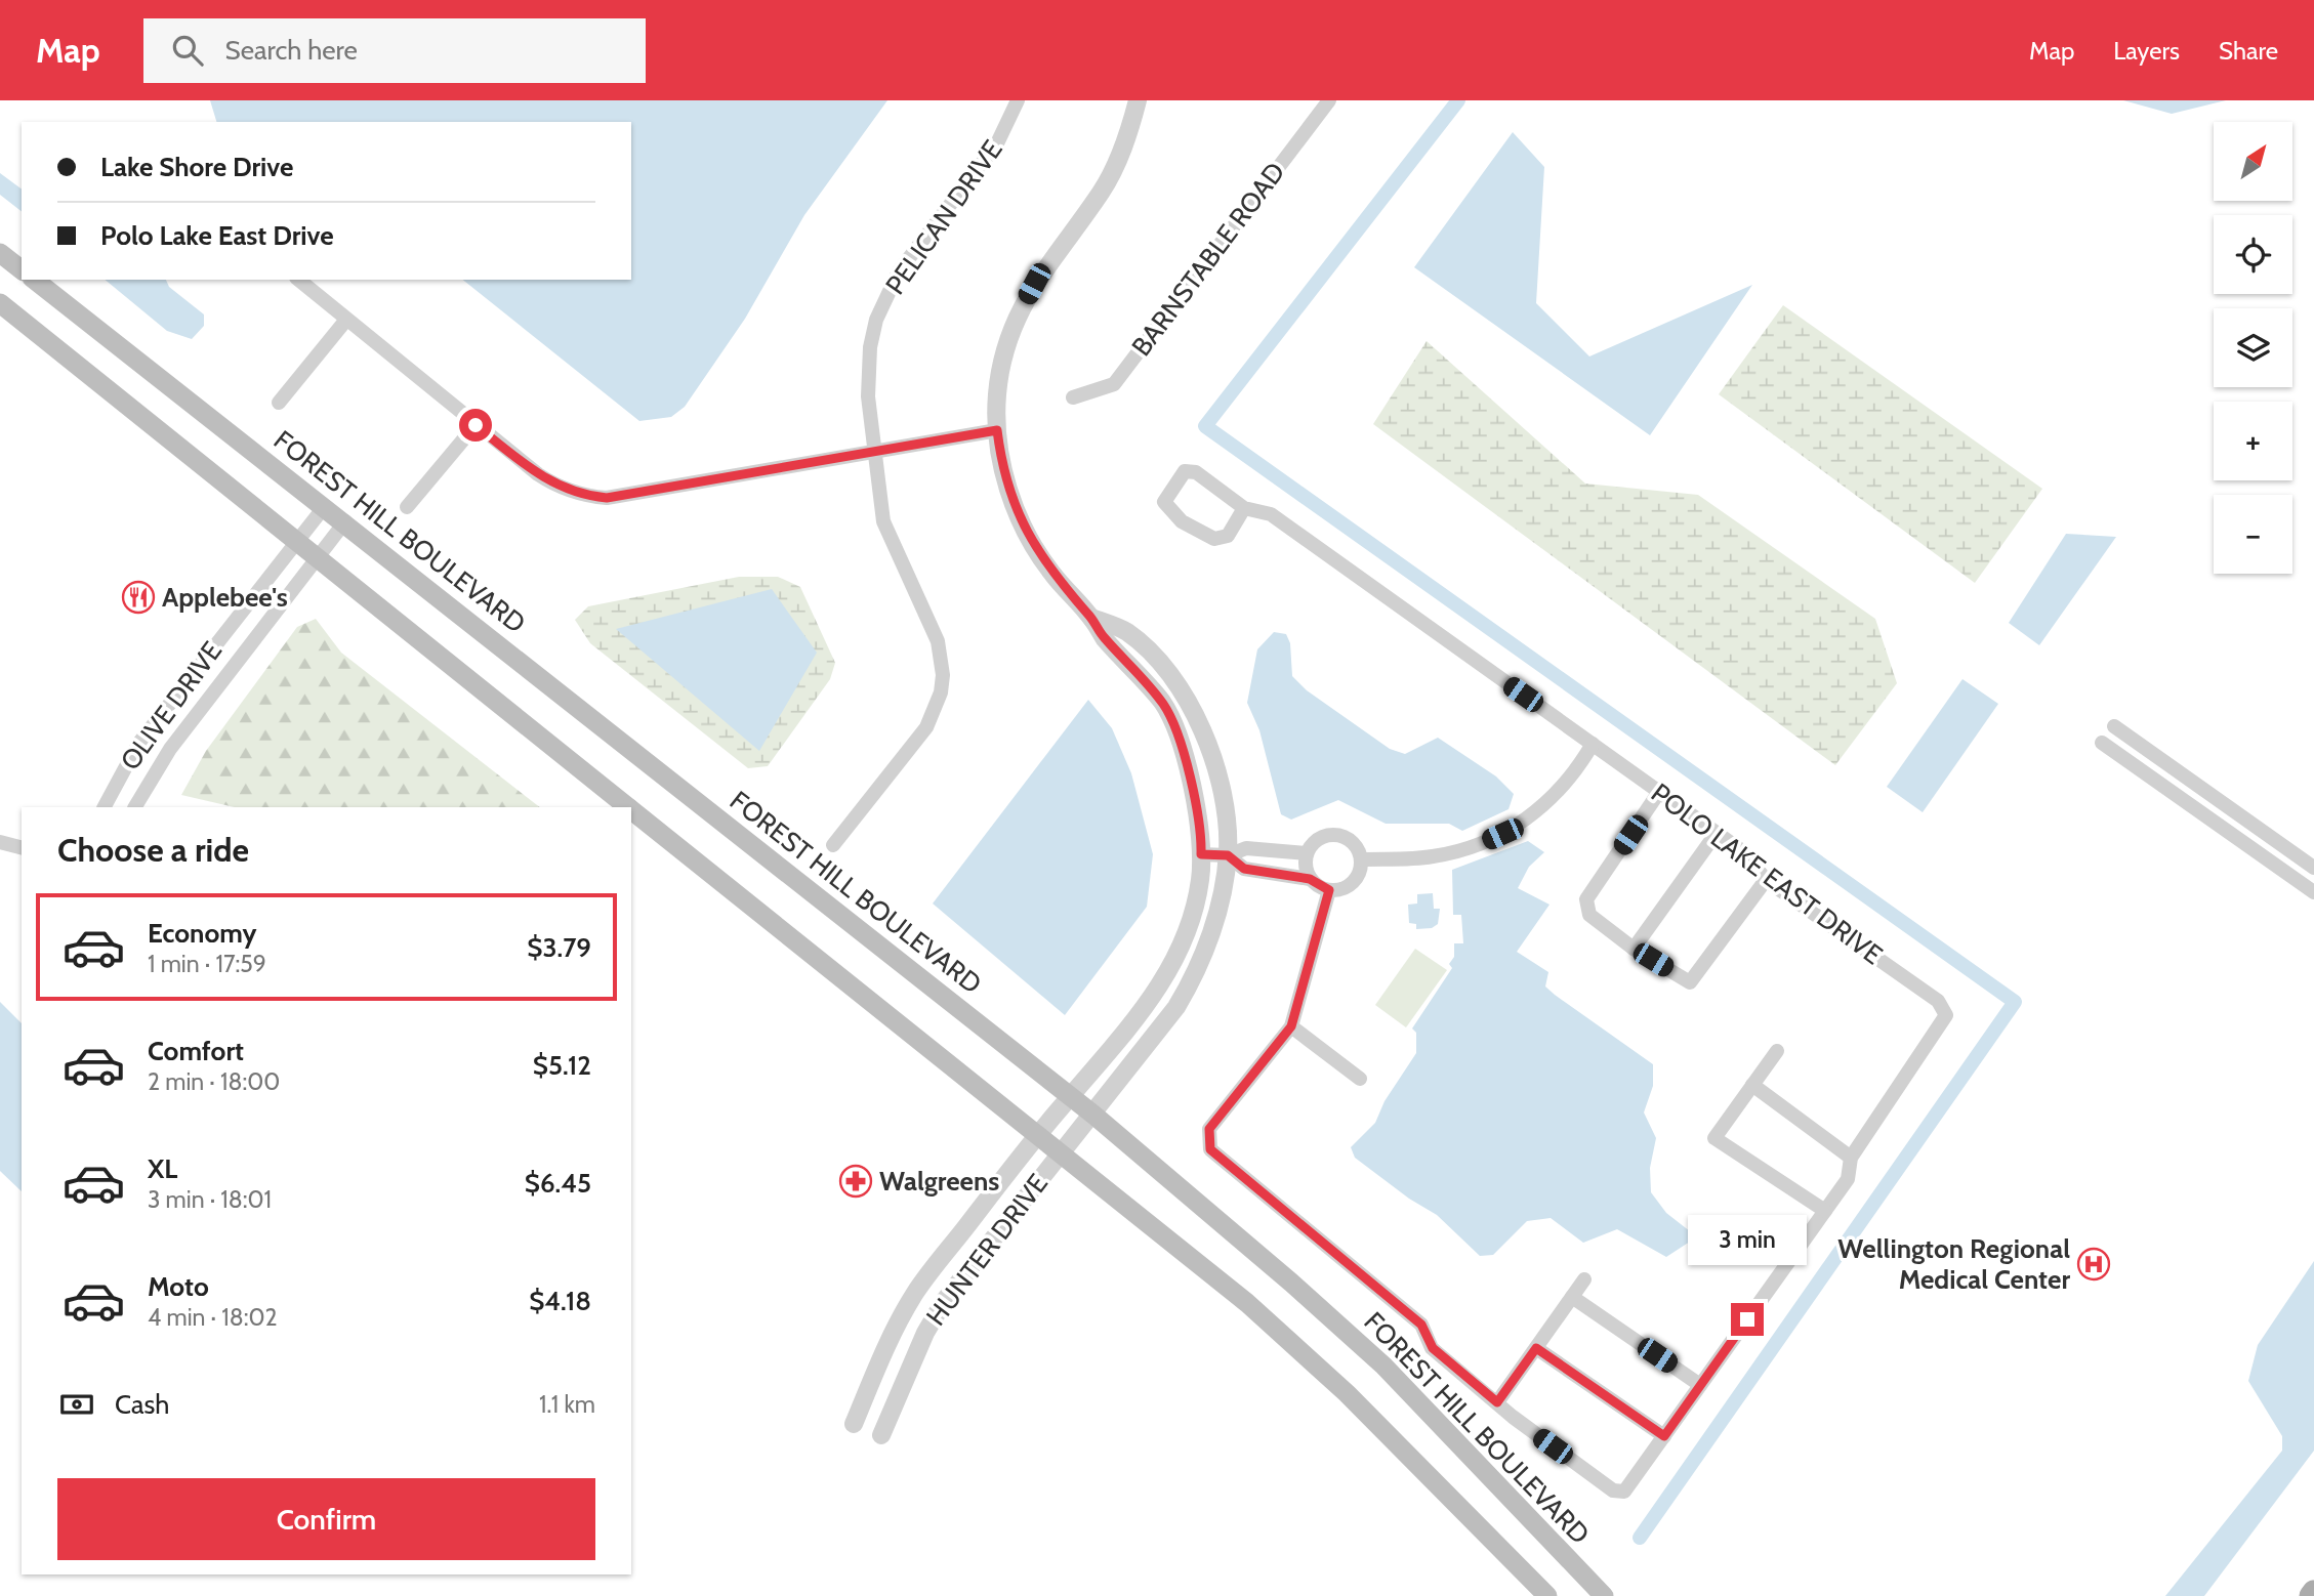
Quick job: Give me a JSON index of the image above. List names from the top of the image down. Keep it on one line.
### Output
{"streets":{"main road":["FOREST HILL BOULEVARD"],"street":["PELICAN DRIVE","BARNSTABLE ROAD","OLIVE DRIVE","POLO LAKE EAST DRIVE","HUNTER DRIVE"]},"crossings":[["FOREST HILL BOULEVARD","OLIVE DRIVE"],["FOREST HILL BOULEVARD","HUNTER DRIVE"]],"places":{"restaurant":["Applebee's"],"pharmacy":["Walgreens"],"hospital":["Wellington Regional Medical Center"]},"north":"top right","page":{"header":"Map","search":"Search here","nav":["Map","Layers","Share"],"map_buttons":["+","−"],"banner":["Lake Shore Drive","Polo Lake East Drive"],"heading":"Choose a ride","list":[{"name":"Economy","note":"1 min · 17:59","value":"$3.79"},{"name":"Comfort","note":"2 min · 18:00","value":"$5.12"},{"name":"XL","note":"3 min · 18:01","value":"$6.45"},{"name":"Moto","note":"4 min · 18:02","value":"$4.18"}],"bubble":"3 min","pay":["Cash","1.1 km"],"buttons":"Confirm"}}
